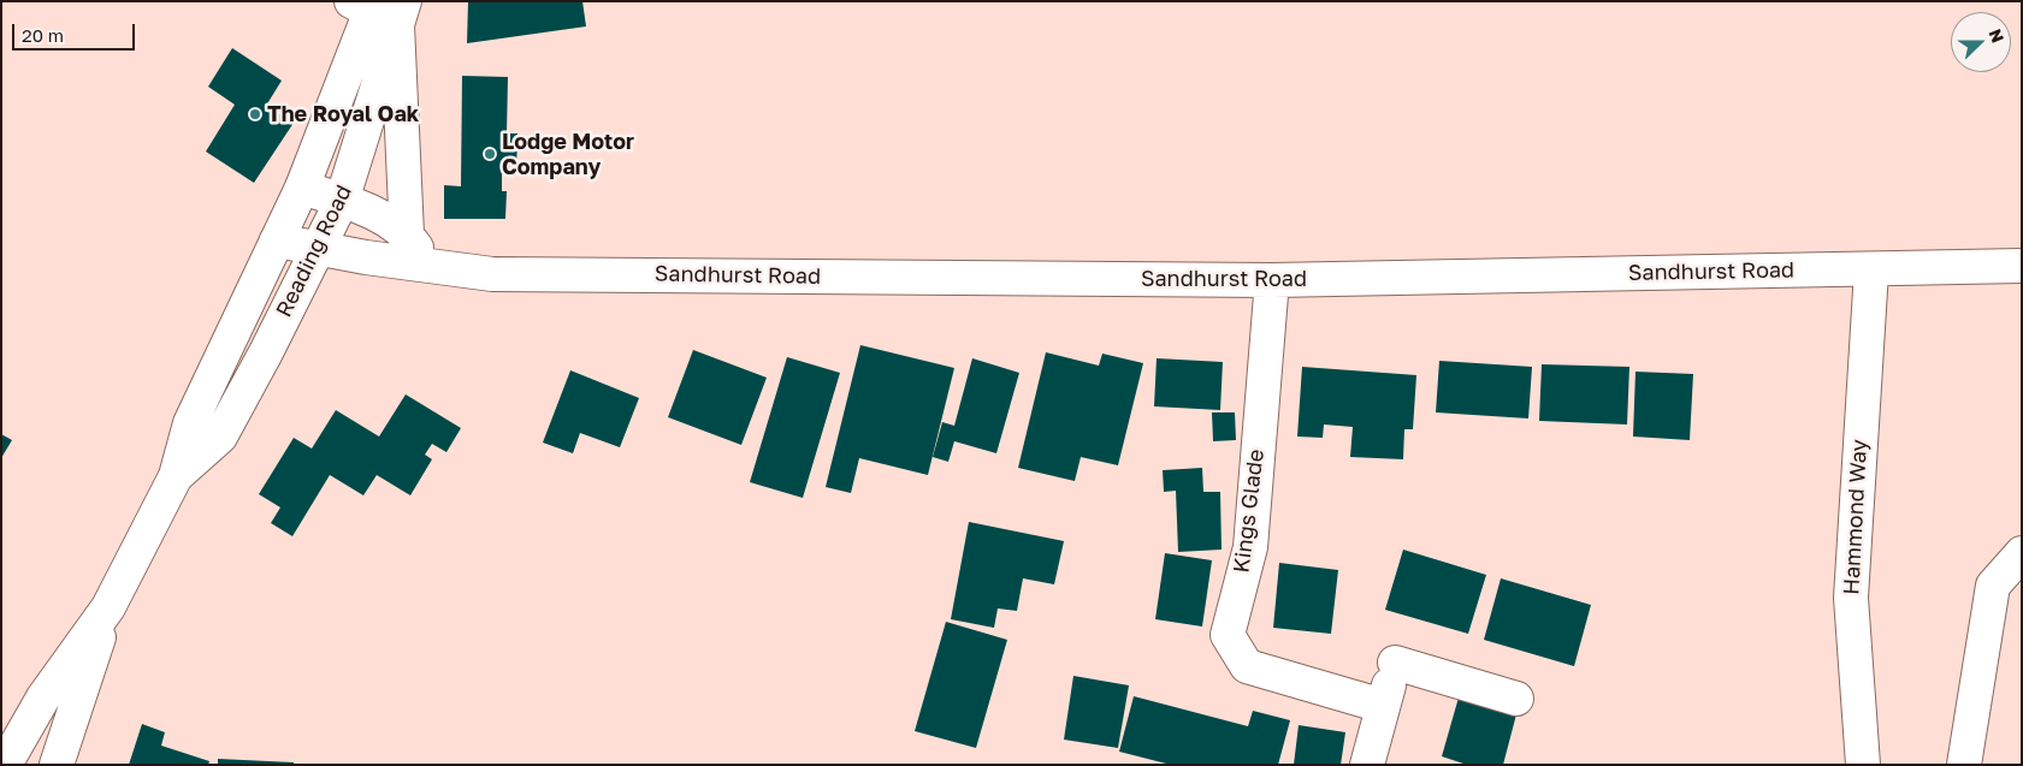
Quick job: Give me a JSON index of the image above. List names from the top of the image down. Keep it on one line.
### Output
{"streets":{"street":["Reading Road","Sandhurst Road","Kings Glade","Hammond Way"]},"crossings":[["Reading Road","Sandhurst Road"],["Sandhurst Road","Kings Glade"],["Sandhurst Road","Hammond Way"]],"places":["The Royal Oak","Lodge Motor Company"],"scale_bar":"20 m","north":"right"}
